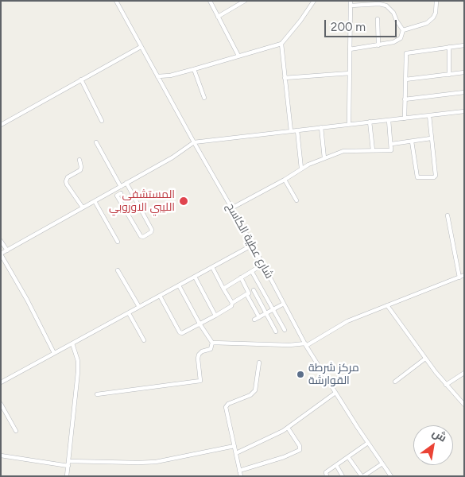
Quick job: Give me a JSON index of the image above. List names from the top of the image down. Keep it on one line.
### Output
{"streets":{"street":["شارع عطية الكاسح"]},"places":["المستشفی الليبي الاوروبي","مركز شرطة القوارشة"],"scale_bar":"200 m","north":"top right"}
